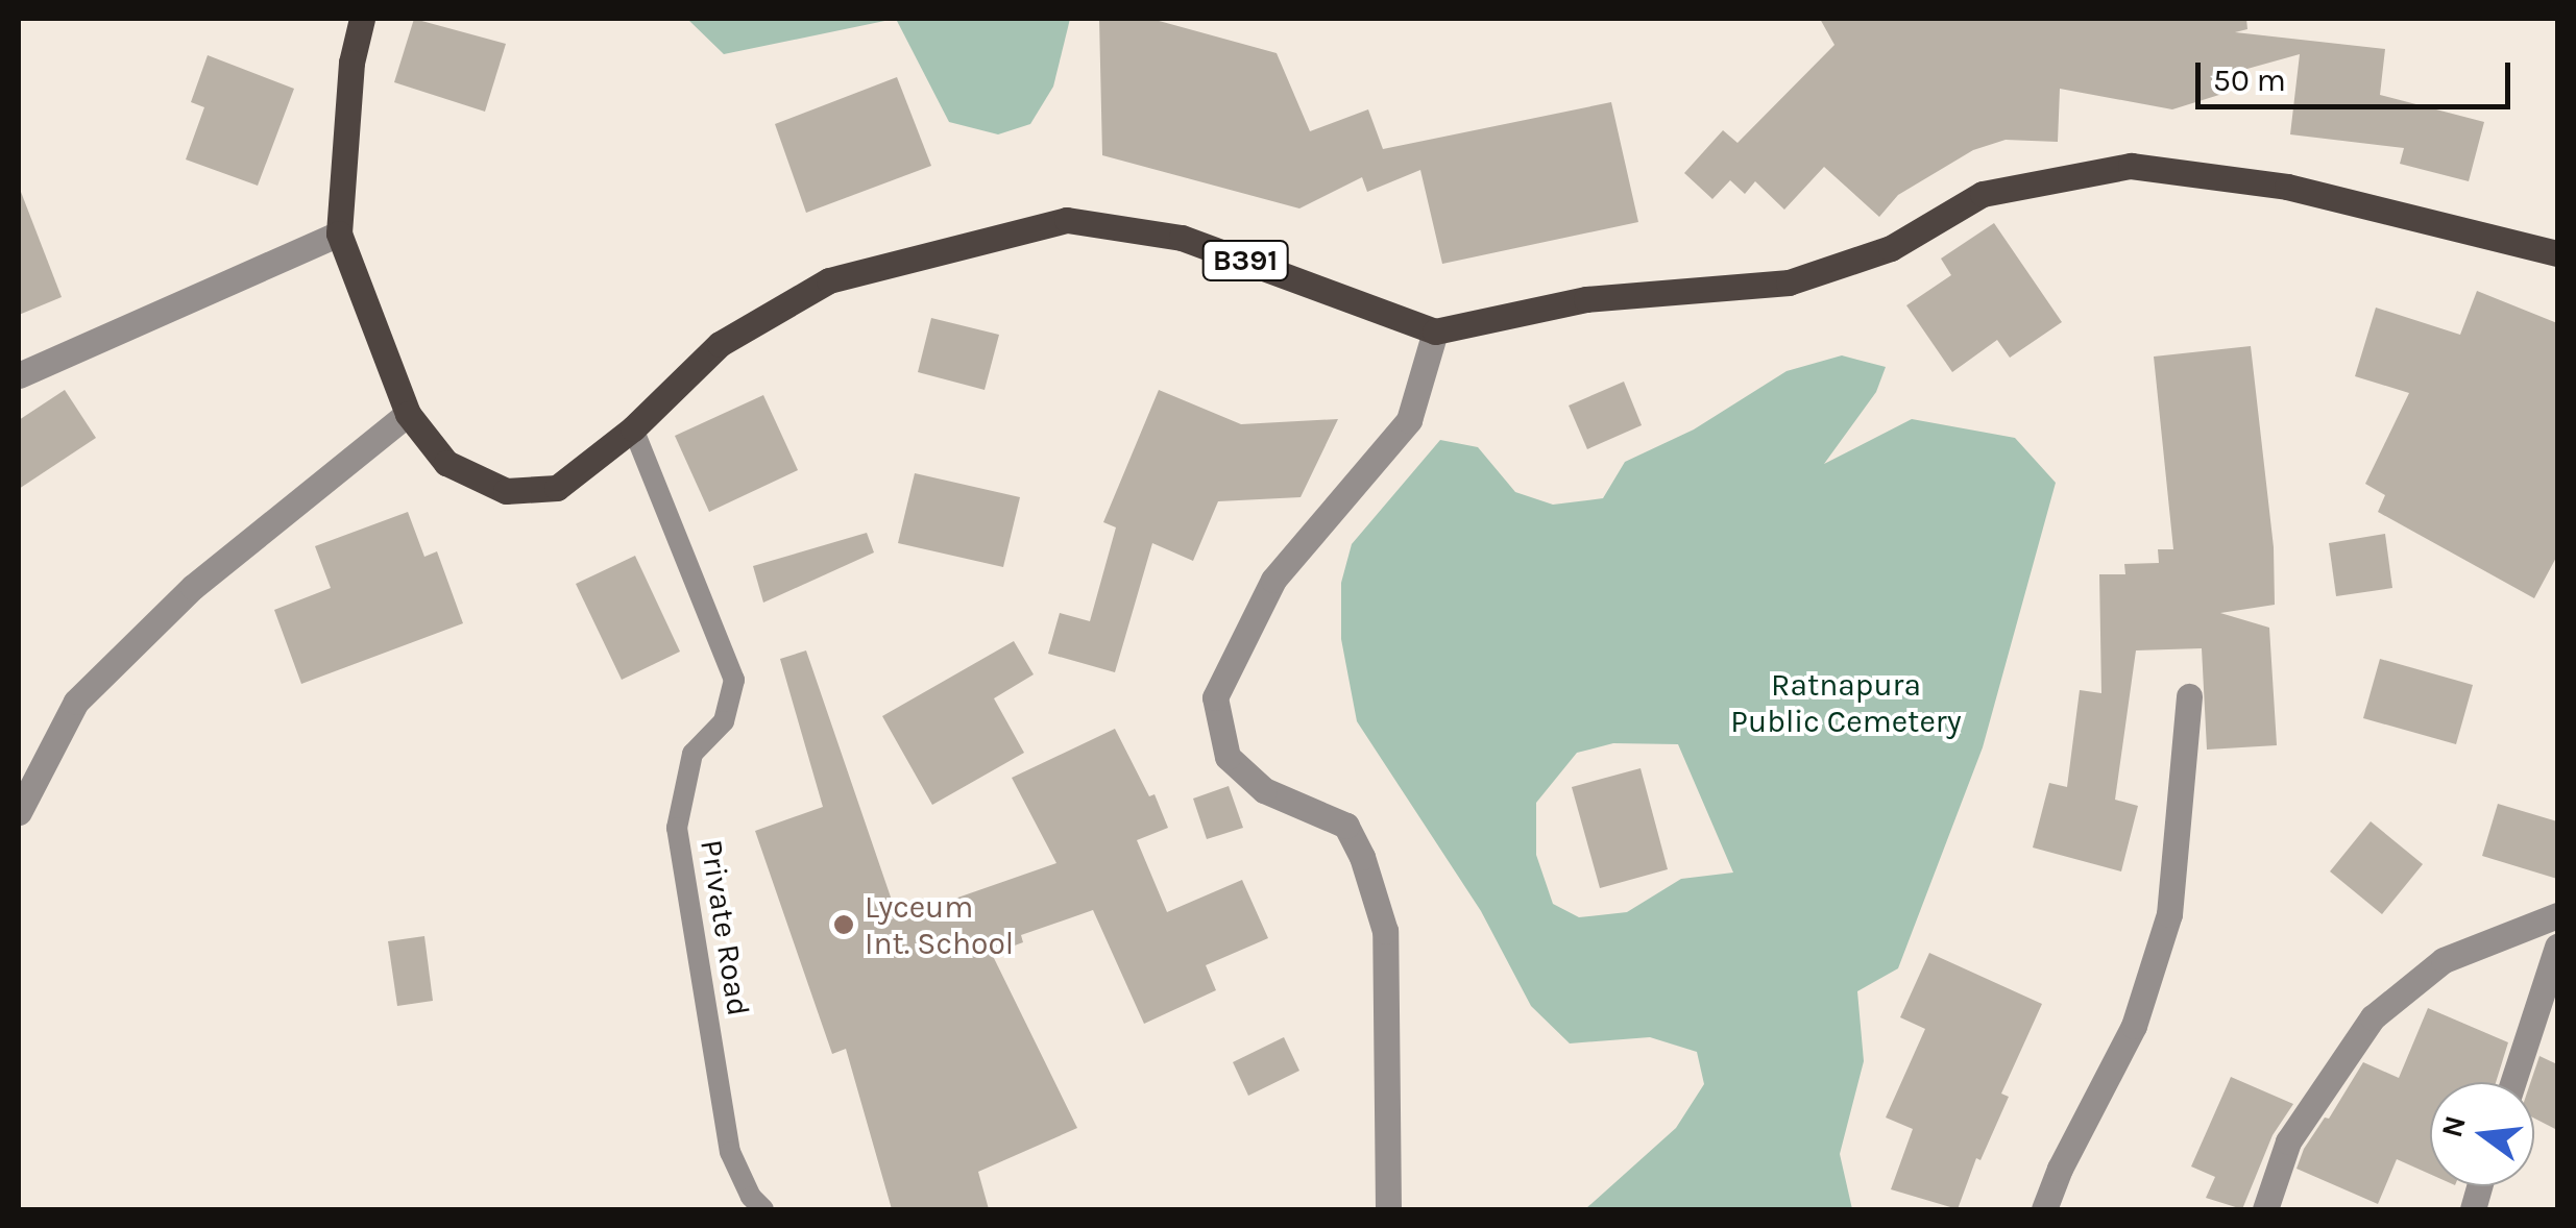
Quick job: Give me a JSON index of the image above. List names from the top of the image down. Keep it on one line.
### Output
{"streets":{"main road":["B391"],"lane":["Private Road"]},"crossings":[["B391","Private Road"]],"parks":["Ratnapura Public Cemetery"],"places":["Lyceum Int. School"],"scale_bar":"50 m","north":"left"}
